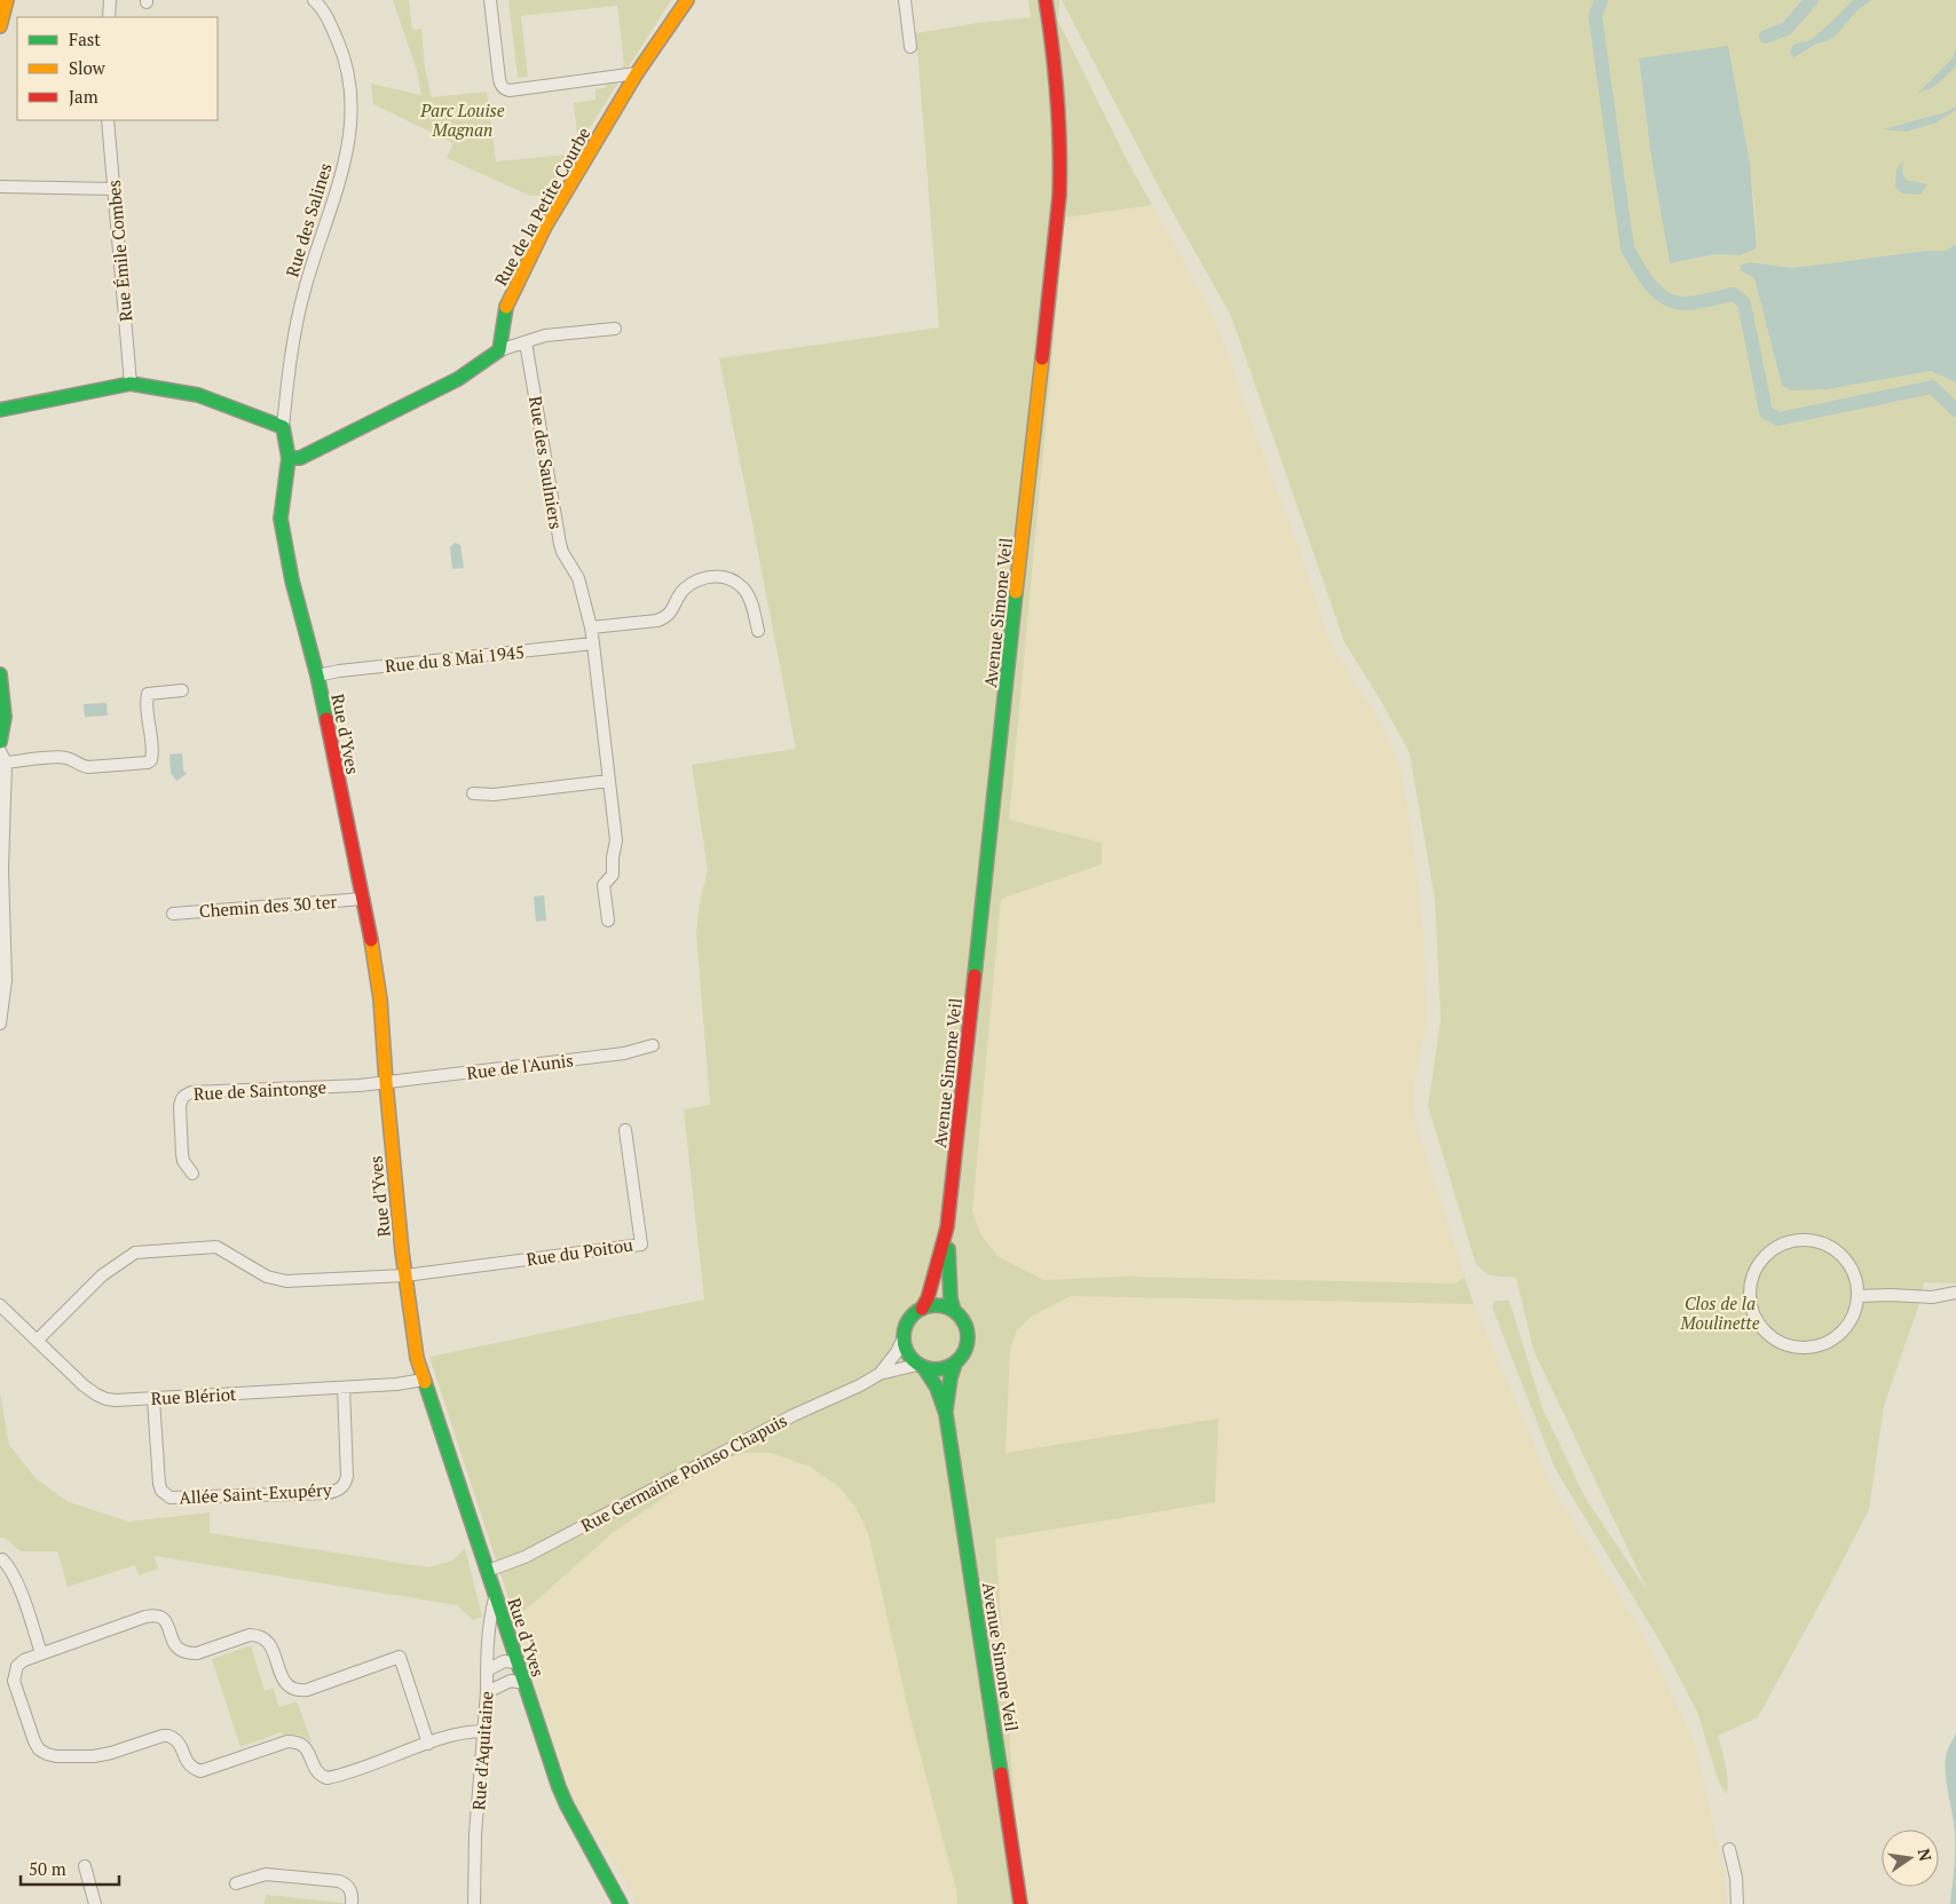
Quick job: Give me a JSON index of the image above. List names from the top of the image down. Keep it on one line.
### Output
{"streets":{"street":["Rue de la Petite Courbe","Rue des Salines","Rue Émile Combes","Rue des Saulniers","Avenue Simone Veil","Rue du 8 Mai 1945","Rue d'Yves","Chemin des 30 ter","Rue de l'Aunis","Rue de Saintonge","Rue du Poitou","Rue Blériot","Rue Germaine Poinso Chapuis","Allée Saint-Exupéry","Rue d'Aquitaine"]},"crossings":[["Rue des Salines","Rue d'Yves"],["Rue du 8 Mai 1945","Rue d'Yves"],["Rue d'Yves","Chemin des 30 ter"],["Rue d'Yves","Rue de l'Aunis"],["Rue d'Yves","Rue de Saintonge"],["Rue d'Yves","Rue du Poitou"],["Rue d'Yves","Rue Blériot"],["Rue d'Yves","Rue Germaine Poinso Chapuis"],["Rue d'Yves","Rue d'Aquitaine"],["Rue de l'Aunis","Rue de Saintonge"],["Rue Blériot","Allée Saint-Exupéry"]],"parks":["Parc Louise Magnan","Clos de la Moulinette"],"legend":["Fast","Slow","Jam"],"scale_bar":"50 m","north":"right"}
